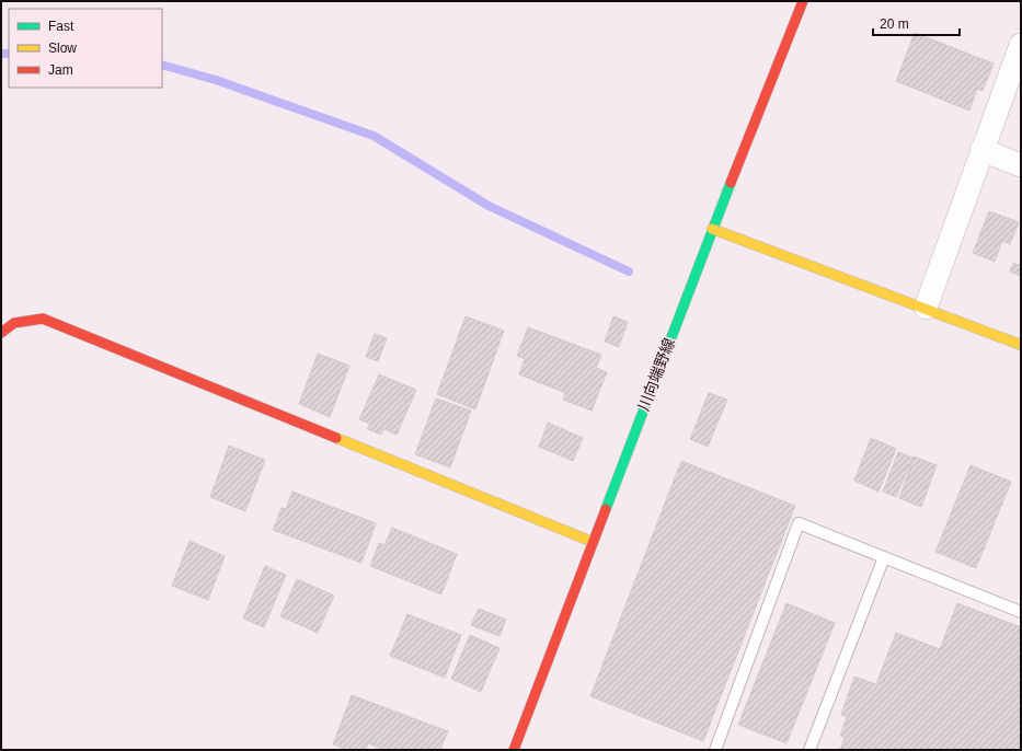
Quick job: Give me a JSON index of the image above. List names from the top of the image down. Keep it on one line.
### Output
{"streets":{"street":["川向端野線"]},"legend":["Fast","Slow","Jam"],"scale_bar":"20 m"}
